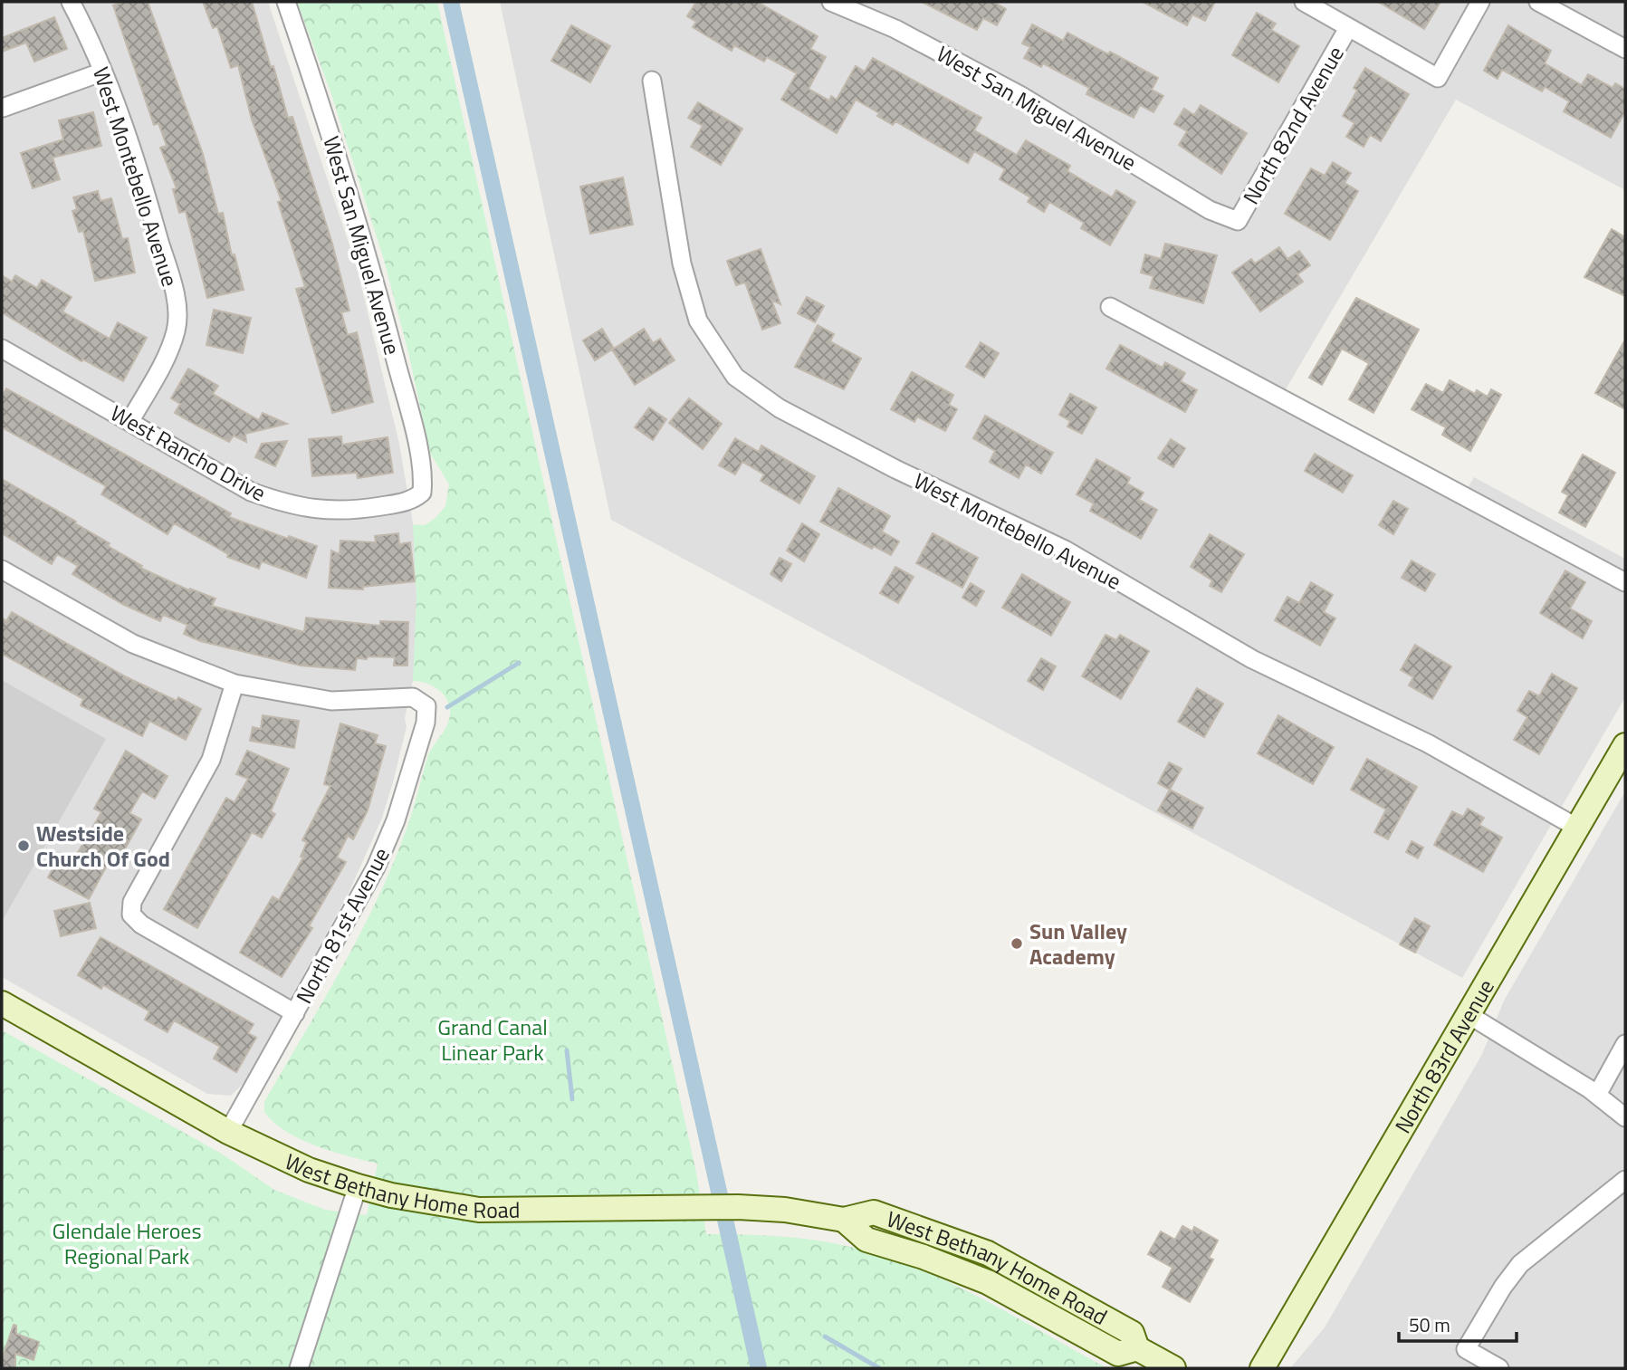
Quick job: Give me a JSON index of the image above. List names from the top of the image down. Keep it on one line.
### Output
{"streets":{"main road":["North 83rd Avenue","West Bethany Home Road"],"street":["West San Miguel Avenue","North 82nd Avenue","West Montebello Avenue","West Rancho Drive","North 81st Avenue"]},"crossings":[["West San Miguel Avenue","North 82nd Avenue"],["West San Miguel Avenue","West Rancho Drive"],["West Montebello Avenue","West Rancho Drive"],["West Montebello Avenue","North 83rd Avenue"],["North 81st Avenue","West Bethany Home Road"]],"parks":["Grand Canal Linear Park","Glendale Heroes Regional Park"],"places":["Westside Church Of God","Sun Valley Academy"],"scale_bar":"50 m"}
